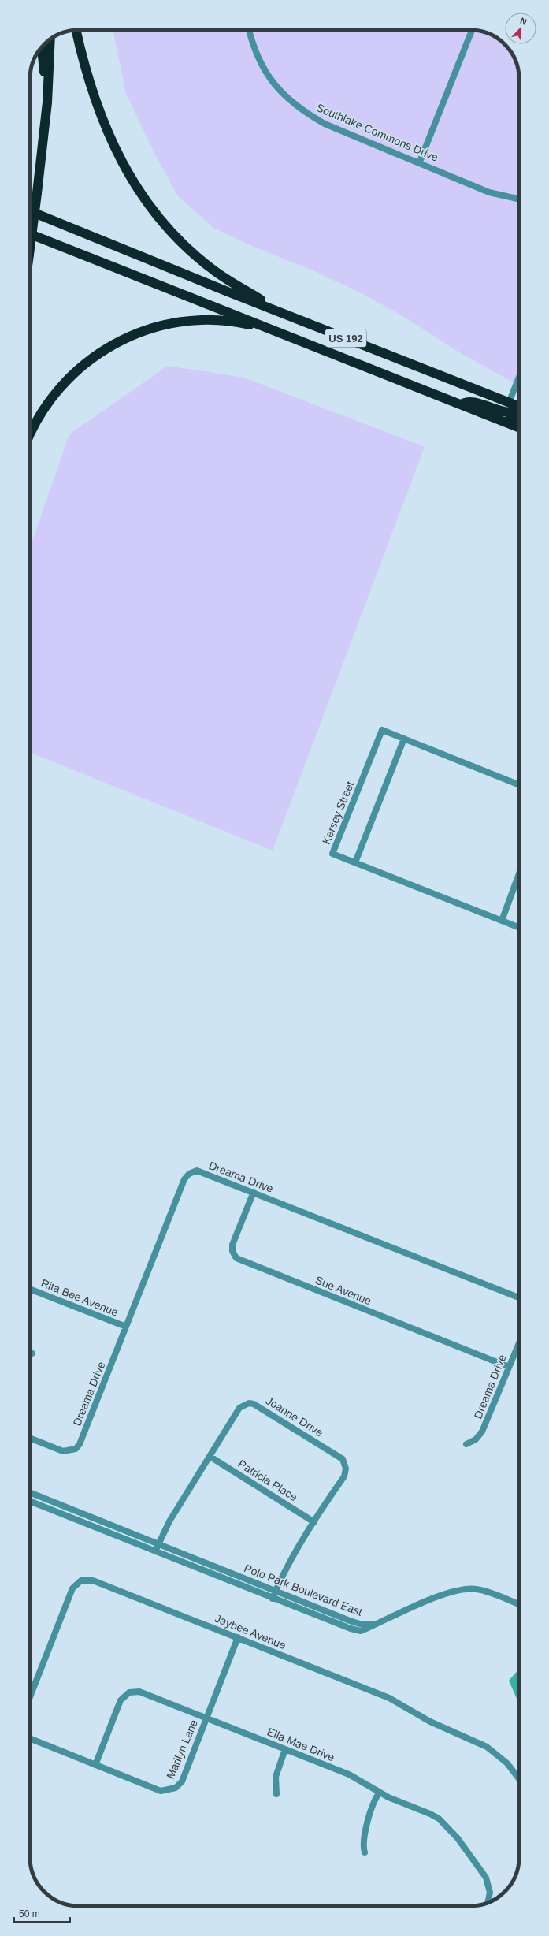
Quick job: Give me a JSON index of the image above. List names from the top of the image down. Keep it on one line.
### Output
{"streets":{"highway":["US 192"],"street":["Southlake Commons Drive","Kersey Street","Dreama Drive","Sue Avenue","Rita Bee Avenue","Joanne Drive","Patricia Place","Polo Park Boulevard East","Jaybee Avenue","Ella Mae Drive","Marilyn Lane"]},"crossings":[["Dreama Drive","Sue Avenue"],["Dreama Drive","Rita Bee Avenue"],["Joanne Drive","Patricia Place"],["Joanne Drive","Polo Park Boulevard East"],["Jaybee Avenue","Marilyn Lane"],["Ella Mae Drive","Marilyn Lane"]],"scale_bar":"50 m","north":"top"}
